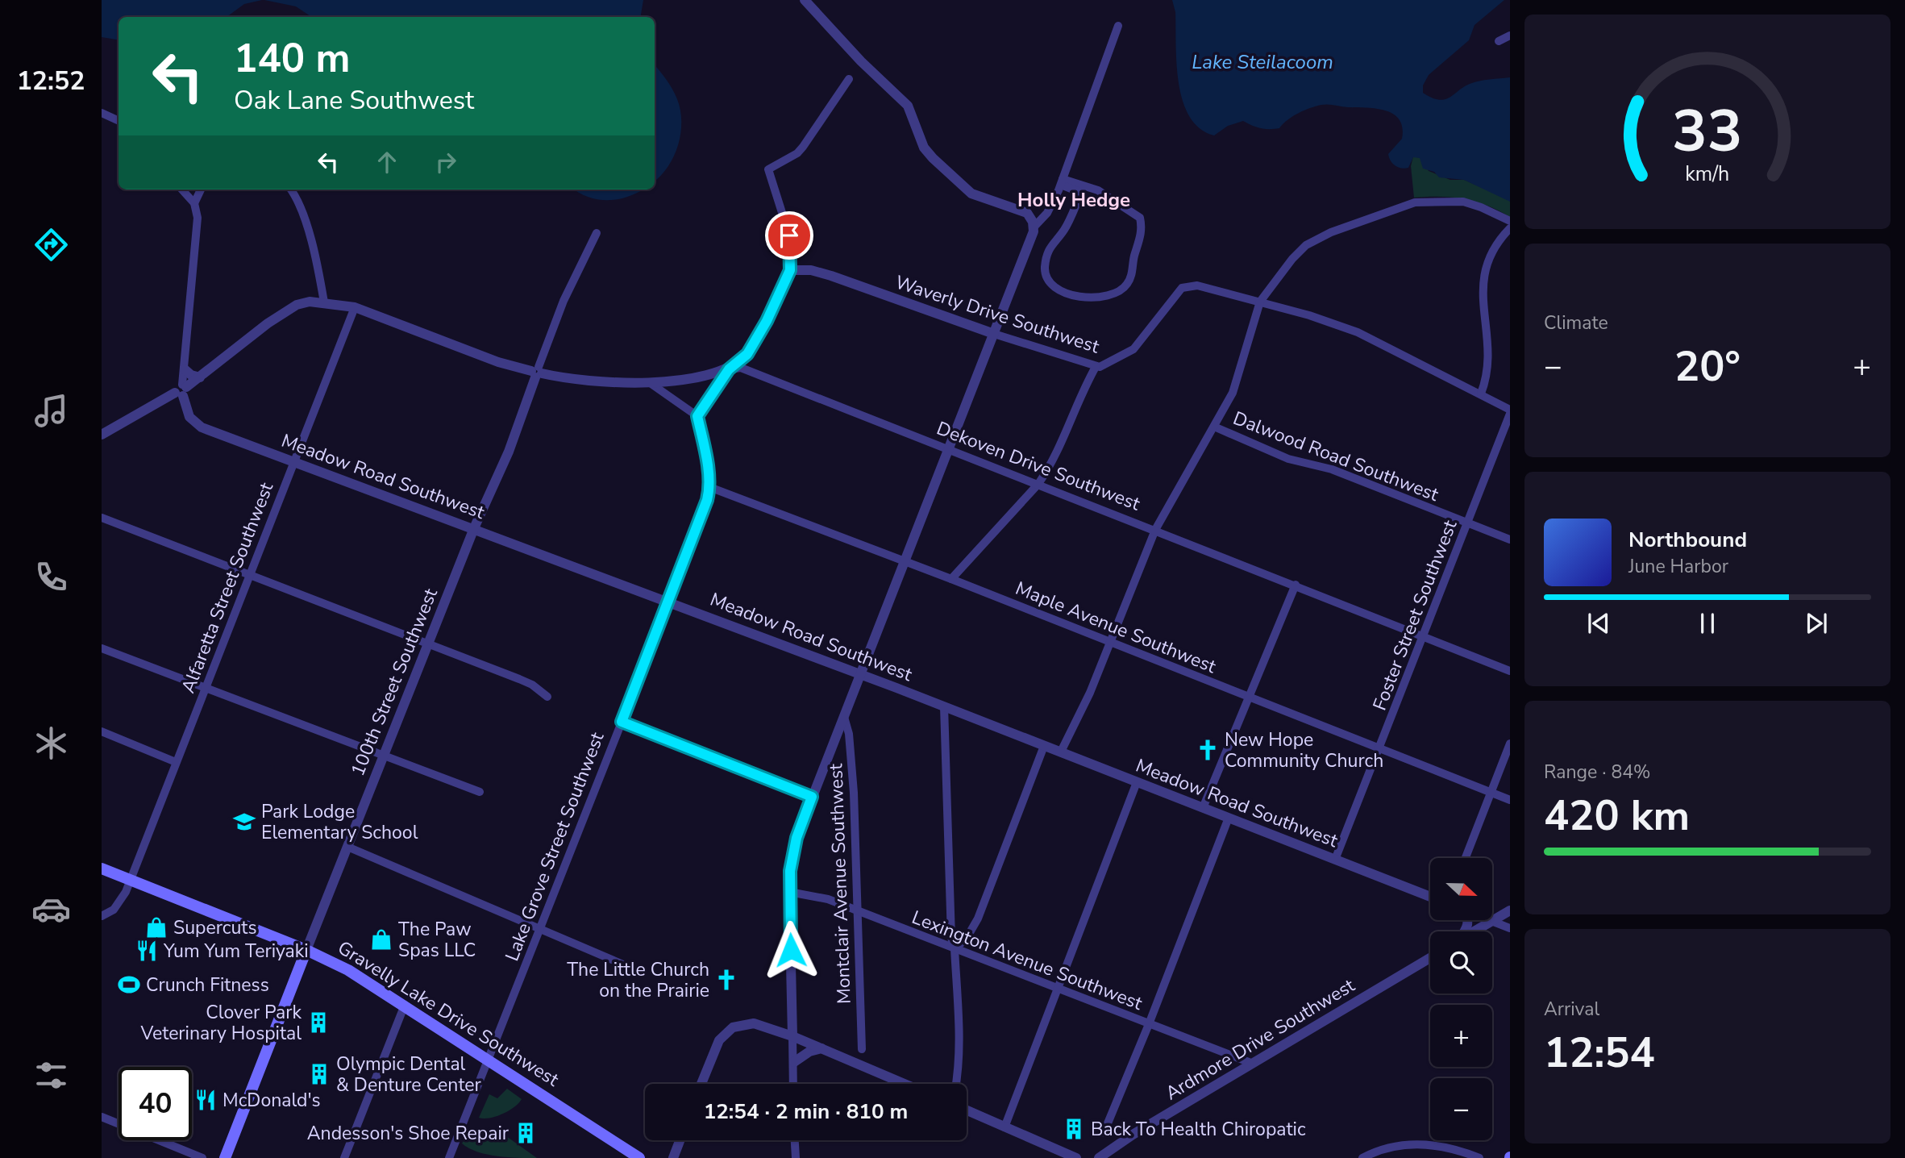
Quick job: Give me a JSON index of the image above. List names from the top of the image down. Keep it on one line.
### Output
{"streets":{"main road":["100th Street Southwest","Gravelly Lake Drive Southwest"],"street":["Waverly Drive Southwest","Dalwood Road Southwest","Dekoven Drive Southwest","Meadow Road Southwest","Alfaretta Street Southwest","Foster Street Southwest","Maple Avenue Southwest","Lake Grove Street Southwest","Montclair Avenue Southwest","Lexington Avenue Southwest","Ardmore Drive Southwest"]},"crossings":[["Waverly Drive Southwest","Foster Street Southwest"],["Dalwood Road Southwest","Foster Street Southwest"],["Dekoven Drive Southwest","Meadow Road Southwest"],["Dekoven Drive Southwest","Alfaretta Street Southwest"],["Dekoven Drive Southwest","Foster Street Southwest"],["Dekoven Drive Southwest","100th Street Southwest"],["Meadow Road Southwest","Alfaretta Street Southwest"],["Meadow Road Southwest","Foster Street Southwest"],["Meadow Road Southwest","100th Street Southwest"],["Meadow Road Southwest","Lake Grove Street Southwest"],["Alfaretta Street Southwest","Gravelly Lake Drive Southwest"],["Foster Street Southwest","Maple Avenue Southwest"],["Maple Avenue Southwest","Lake Grove Street Southwest"],["100th Street Southwest","Gravelly Lake Drive Southwest"],["Lake Grove Street Southwest","Gravelly Lake Drive Southwest"],["Montclair Avenue Southwest","Lexington Avenue Southwest"],["Lexington Avenue Southwest","Ardmore Drive Southwest"]],"districts":["Holly Hedge"],"water":["Lake Steilacoom"],"places":{"church":["New Hope Community Church","The Little Church on the Prairie"],"school or university":["Park Lodge Elementary School"],"shop":["Supercuts","The Paw Spas LLC"],"restaurant":["Yum Yum Teriyaki","McDonald's"],"sports":["Crunch Fitness"],"building":["Clover Park Veterinary Hospital","Olympic Dental & Denture Center","Back To Health Chiropatic","Andesson's Shoe Repair"]},"north":"right","page":{"tabs":"12:52","turn":["140 m","Oak Lane Southwest"],"tile":["Climate",["Range · 84%","420 km"],["Arrival","12:54"]],"heat":["−","20°","+"],"song":["Northbound","June Harbor"],"map_buttons":["+","−"],"limit":"40","trip":"12:54 · 2 min · 810 m","gauge":["33","km/h"]}}
